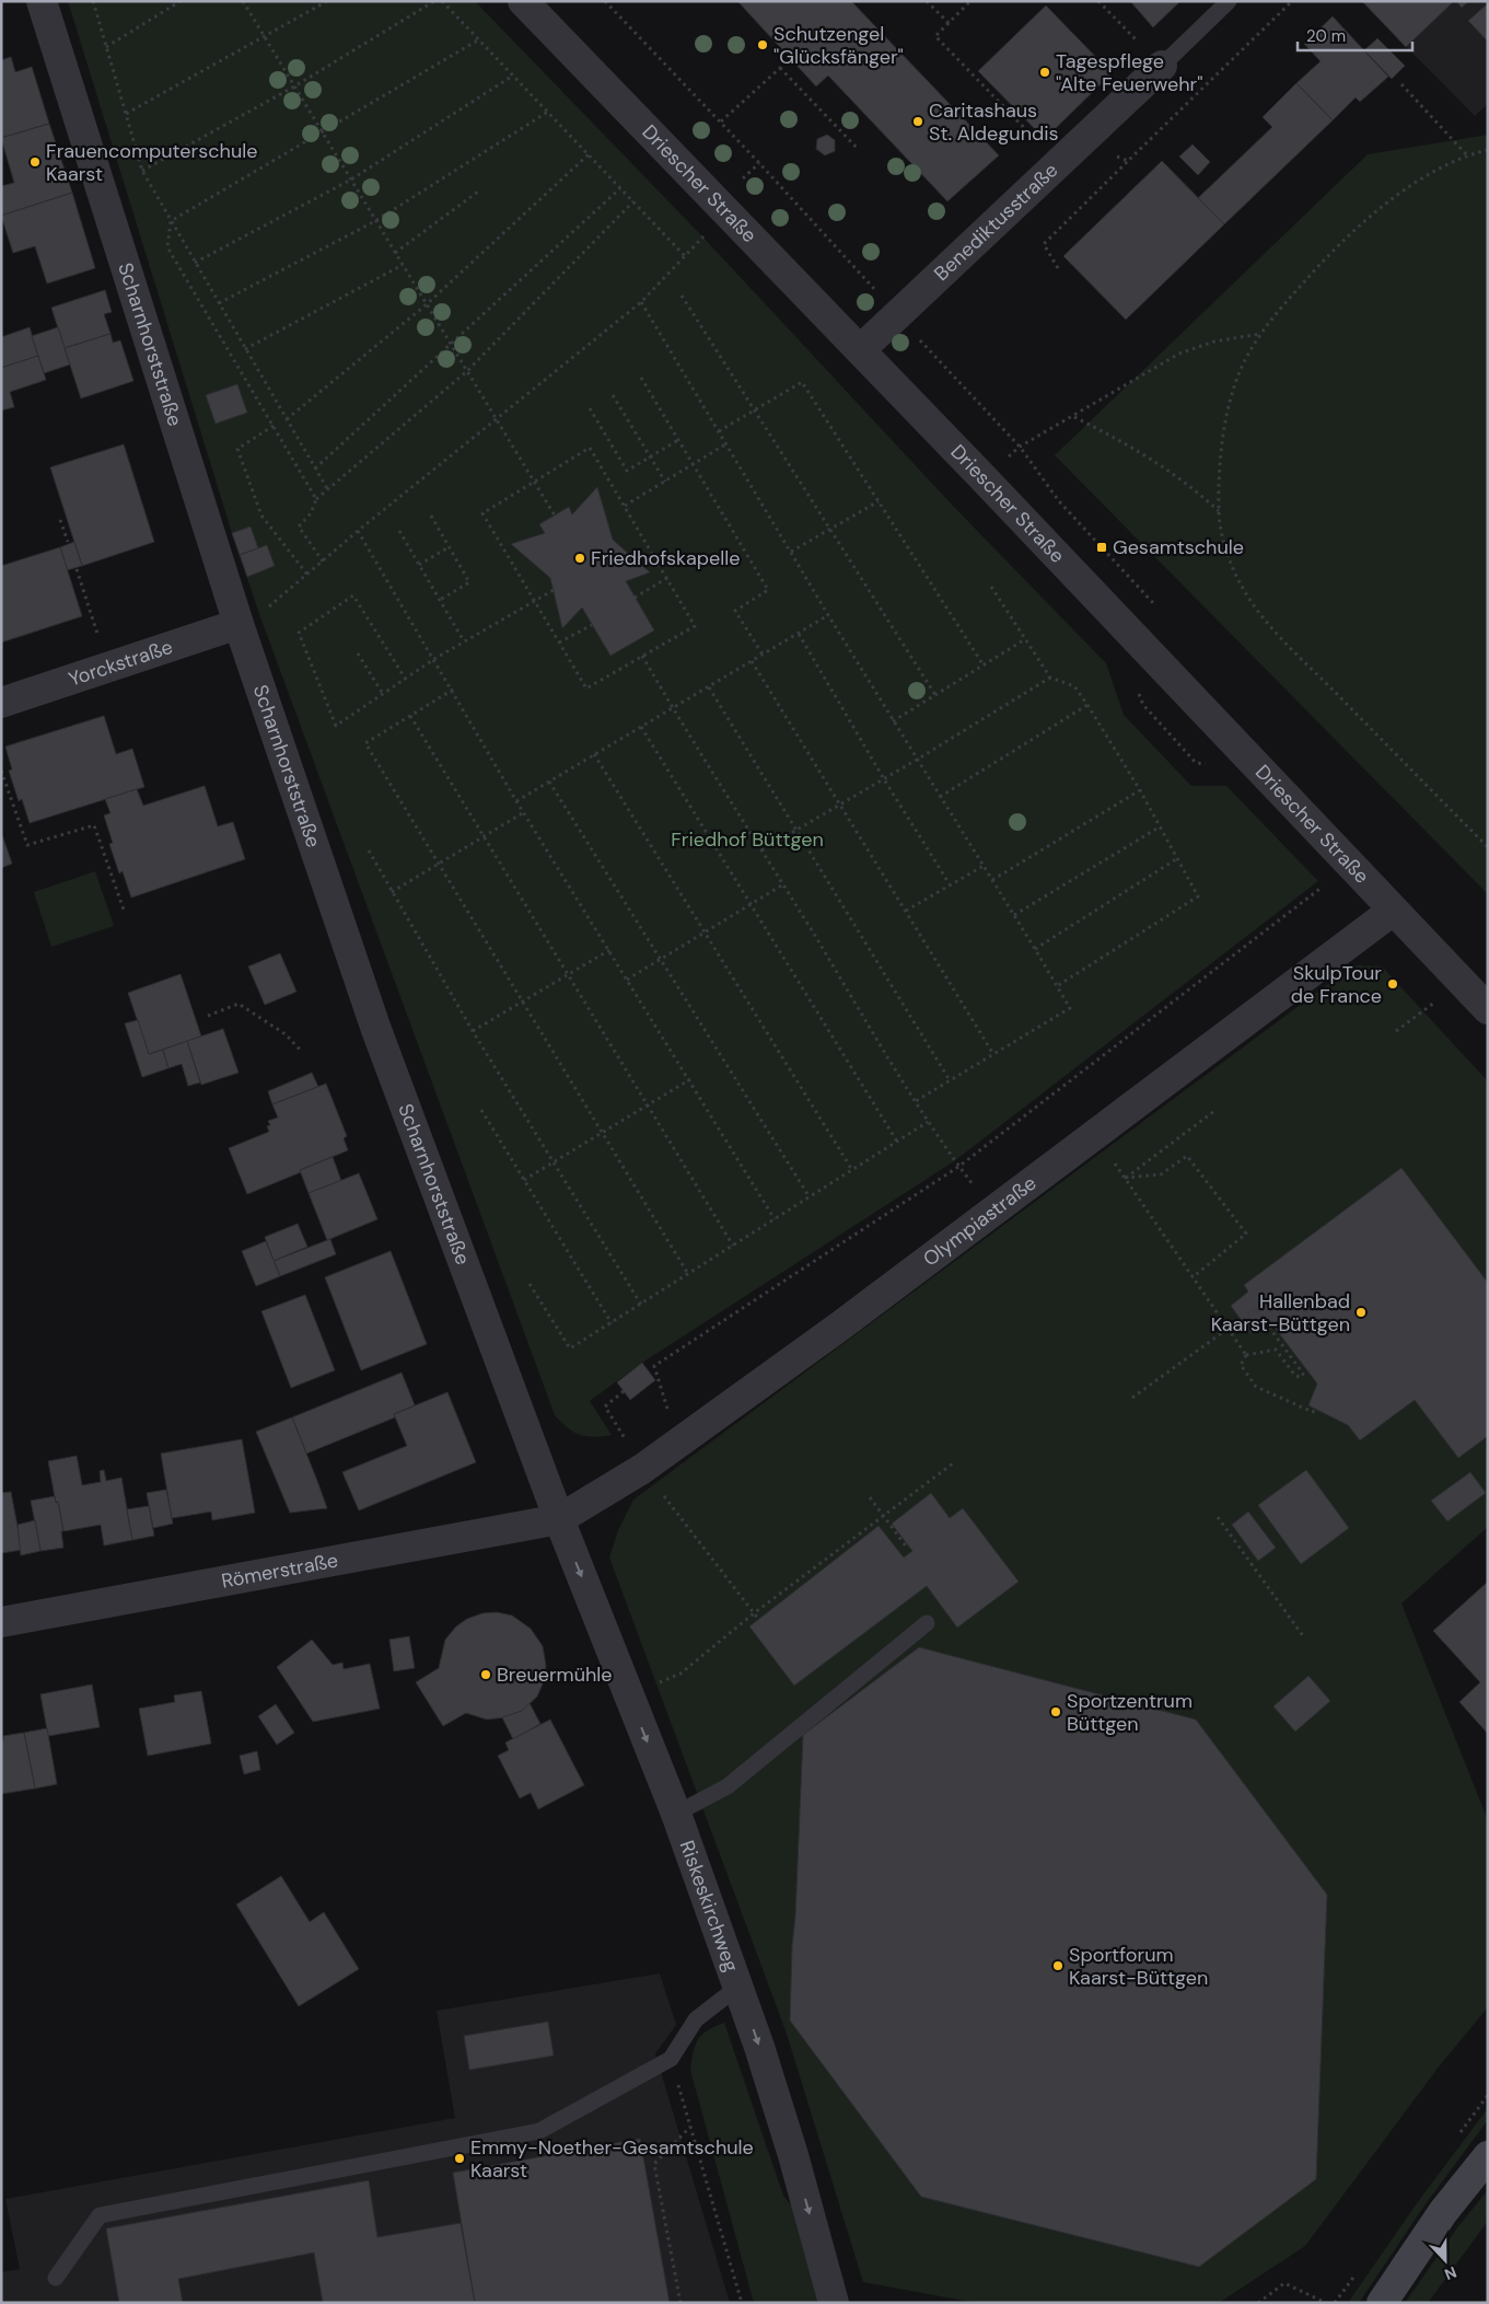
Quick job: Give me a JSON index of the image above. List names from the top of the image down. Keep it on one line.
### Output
{"streets":{"street":["Driescher Straße","Benediktusstraße","Scharnhorststraße","Yorckstraße","Olympiastraße","Römerstraße","Riskeskirchweg"]},"crossings":[["Driescher Straße","Benediktusstraße"],["Driescher Straße","Olympiastraße"],["Scharnhorststraße","Yorckstraße"],["Scharnhorststraße","Olympiastraße"],["Scharnhorststraße","Römerstraße"],["Scharnhorststraße","Riskeskirchweg"],["Olympiastraße","Römerstraße"],["Olympiastraße","Riskeskirchweg"],["Römerstraße","Riskeskirchweg"]],"one_way":["Riskeskirchweg"],"parks":["Friedhof Büttgen"],"places":{"other":["Schutzengel \"Glücksfänger\"","Tagespflege \"Alte Feuerwehr\"","Caritashaus St. Aldegundis","Frauencomputerschule Kaarst","Friedhofskapelle","SkulpTour de France","Hallenbad Kaarst-Büttgen","Breuermühle","Sportzentrum Büttgen","Sportforum Kaarst-Büttgen","Emmy-Noether-Gesamtschule Kaarst"],"transit":["Gesamtschule"]},"scale_bar":"20 m","north":"bottom"}
